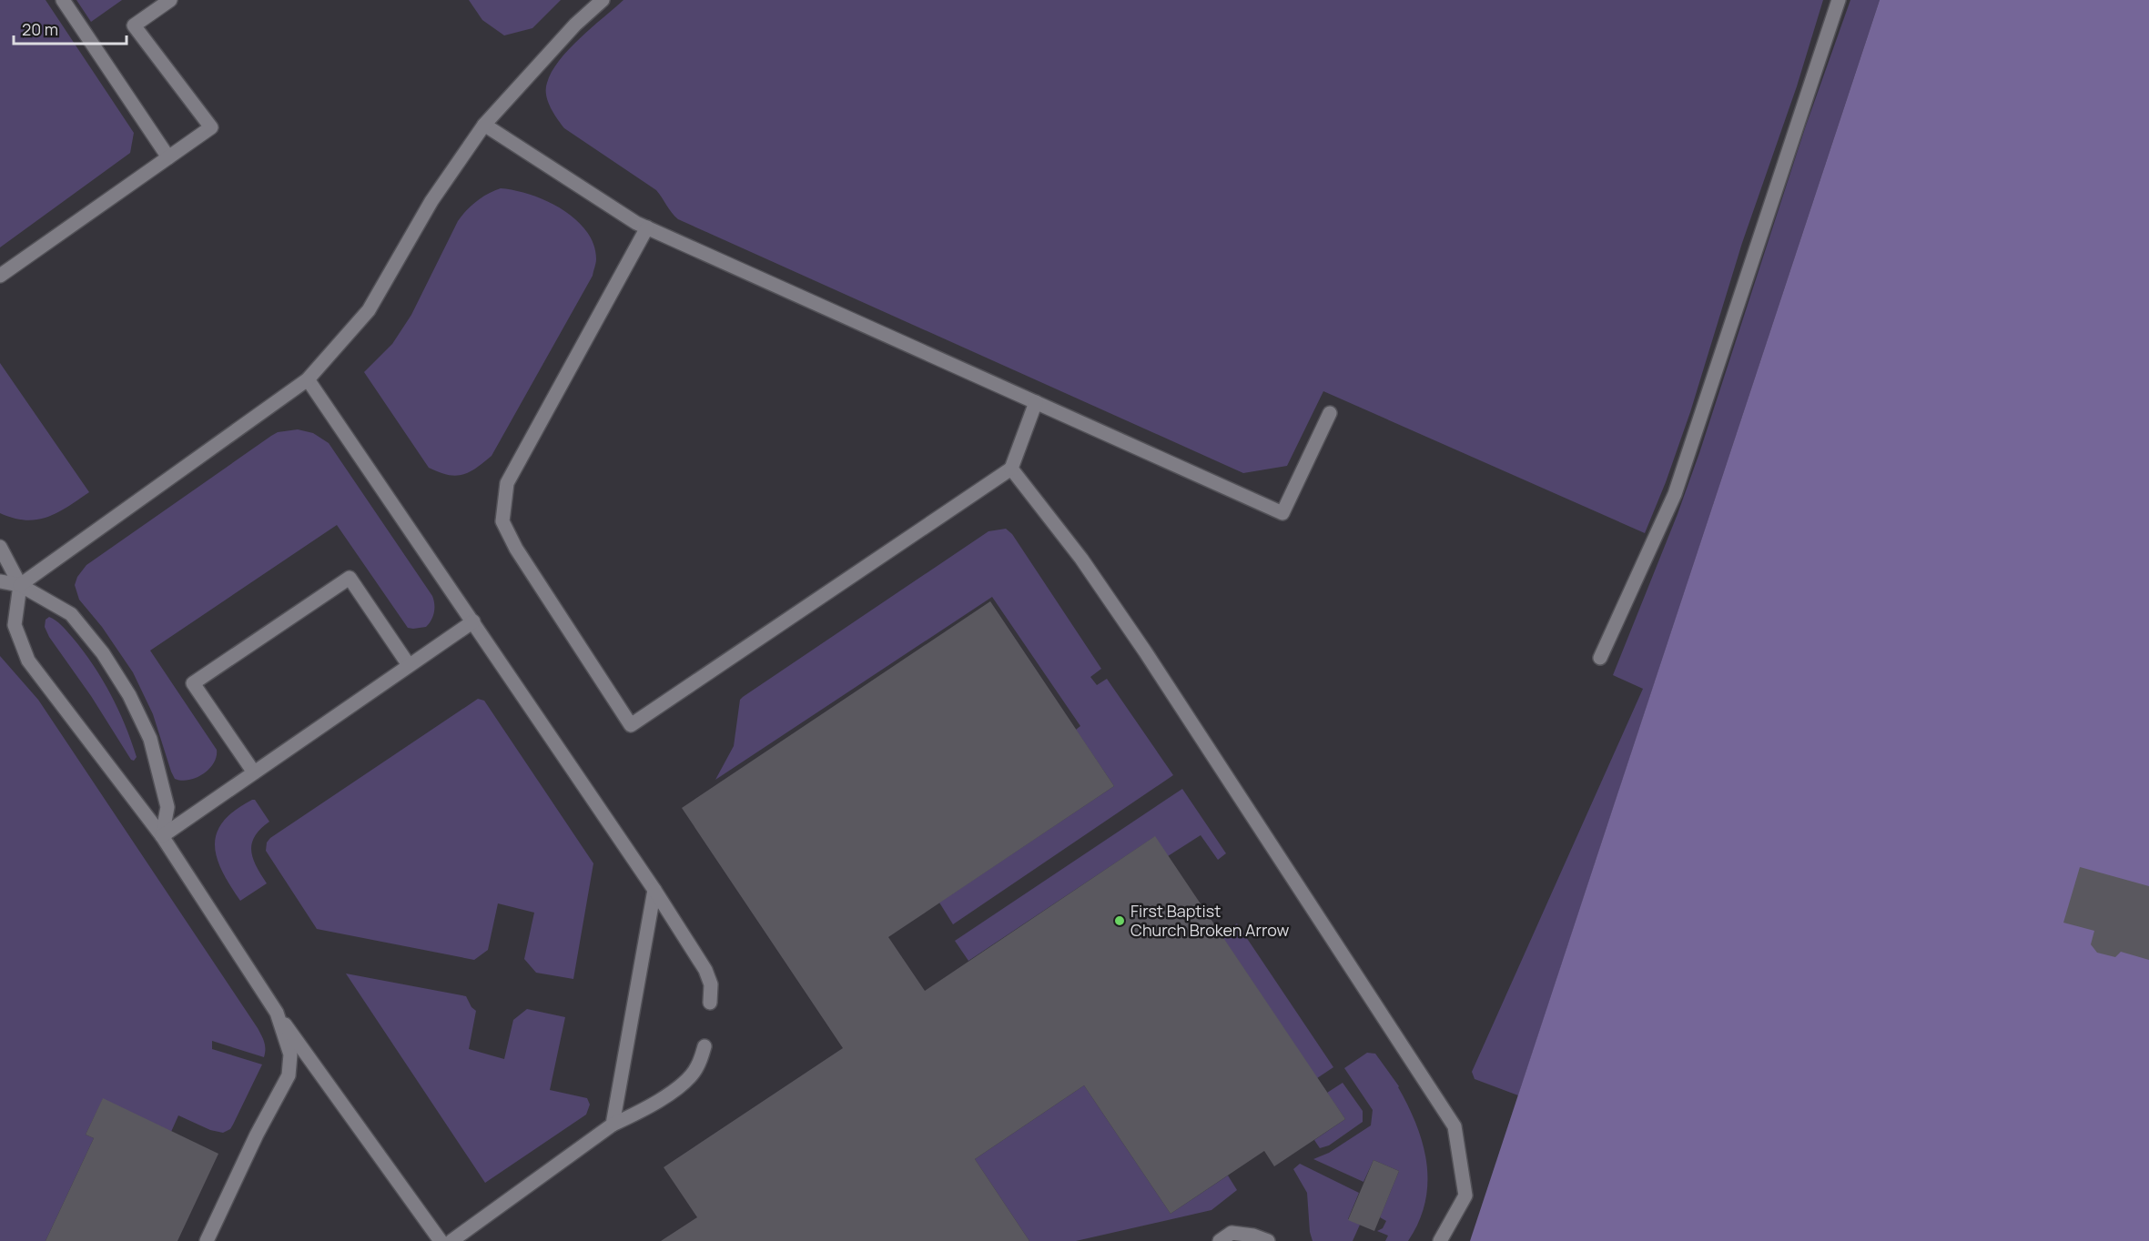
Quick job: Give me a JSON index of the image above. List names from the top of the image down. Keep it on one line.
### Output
{"places":["First Baptist Church Broken Arrow"],"scale_bar":"20 m"}
